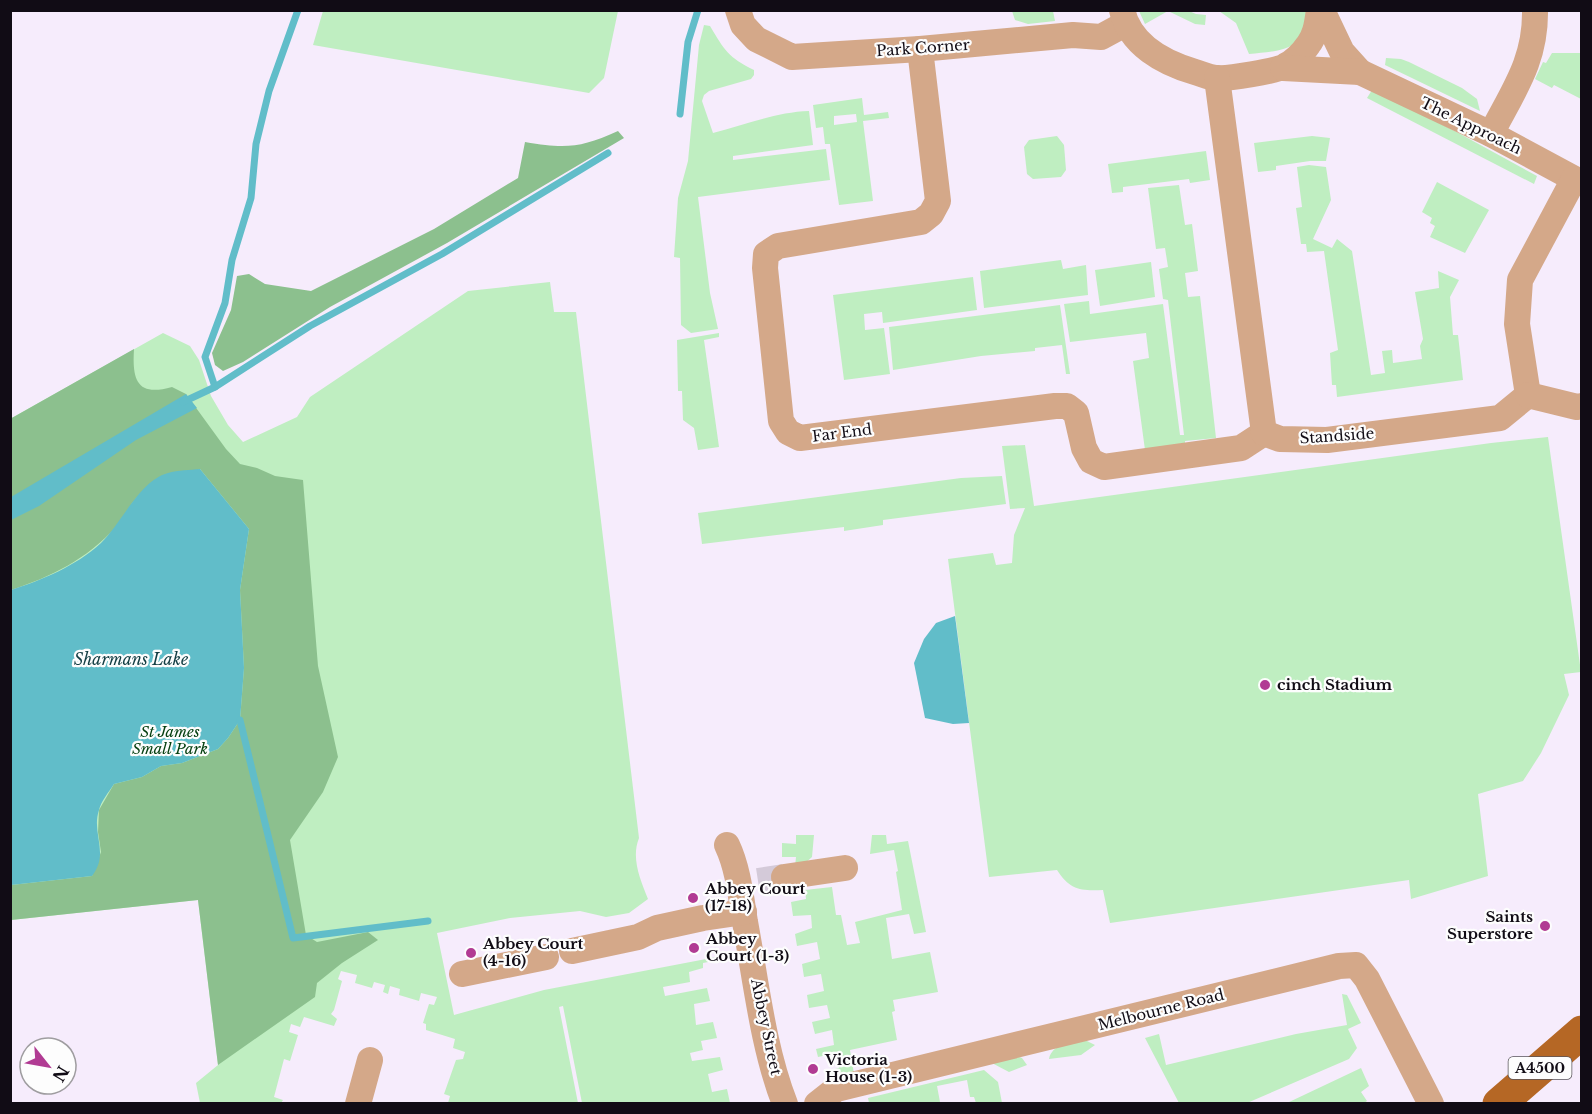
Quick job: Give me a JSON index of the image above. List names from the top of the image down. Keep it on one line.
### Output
{"streets":{"main road":["A4500"],"street":["Park Corner","The Approach","Far End","Standside","Melbourne Road","Abbey Street"]},"crossings":[["Park Corner","Far End"],["Far End","Standside"]],"water":["Sharmans Lake"],"parks":["St James Small Park"],"places":["cinch Stadium","Abbey Court (17-18)","Saints Superstore","Abbey Court (1-3)","Abbey Court (4-16)","Victoria House (1-3)"],"north":"bottom right"}
